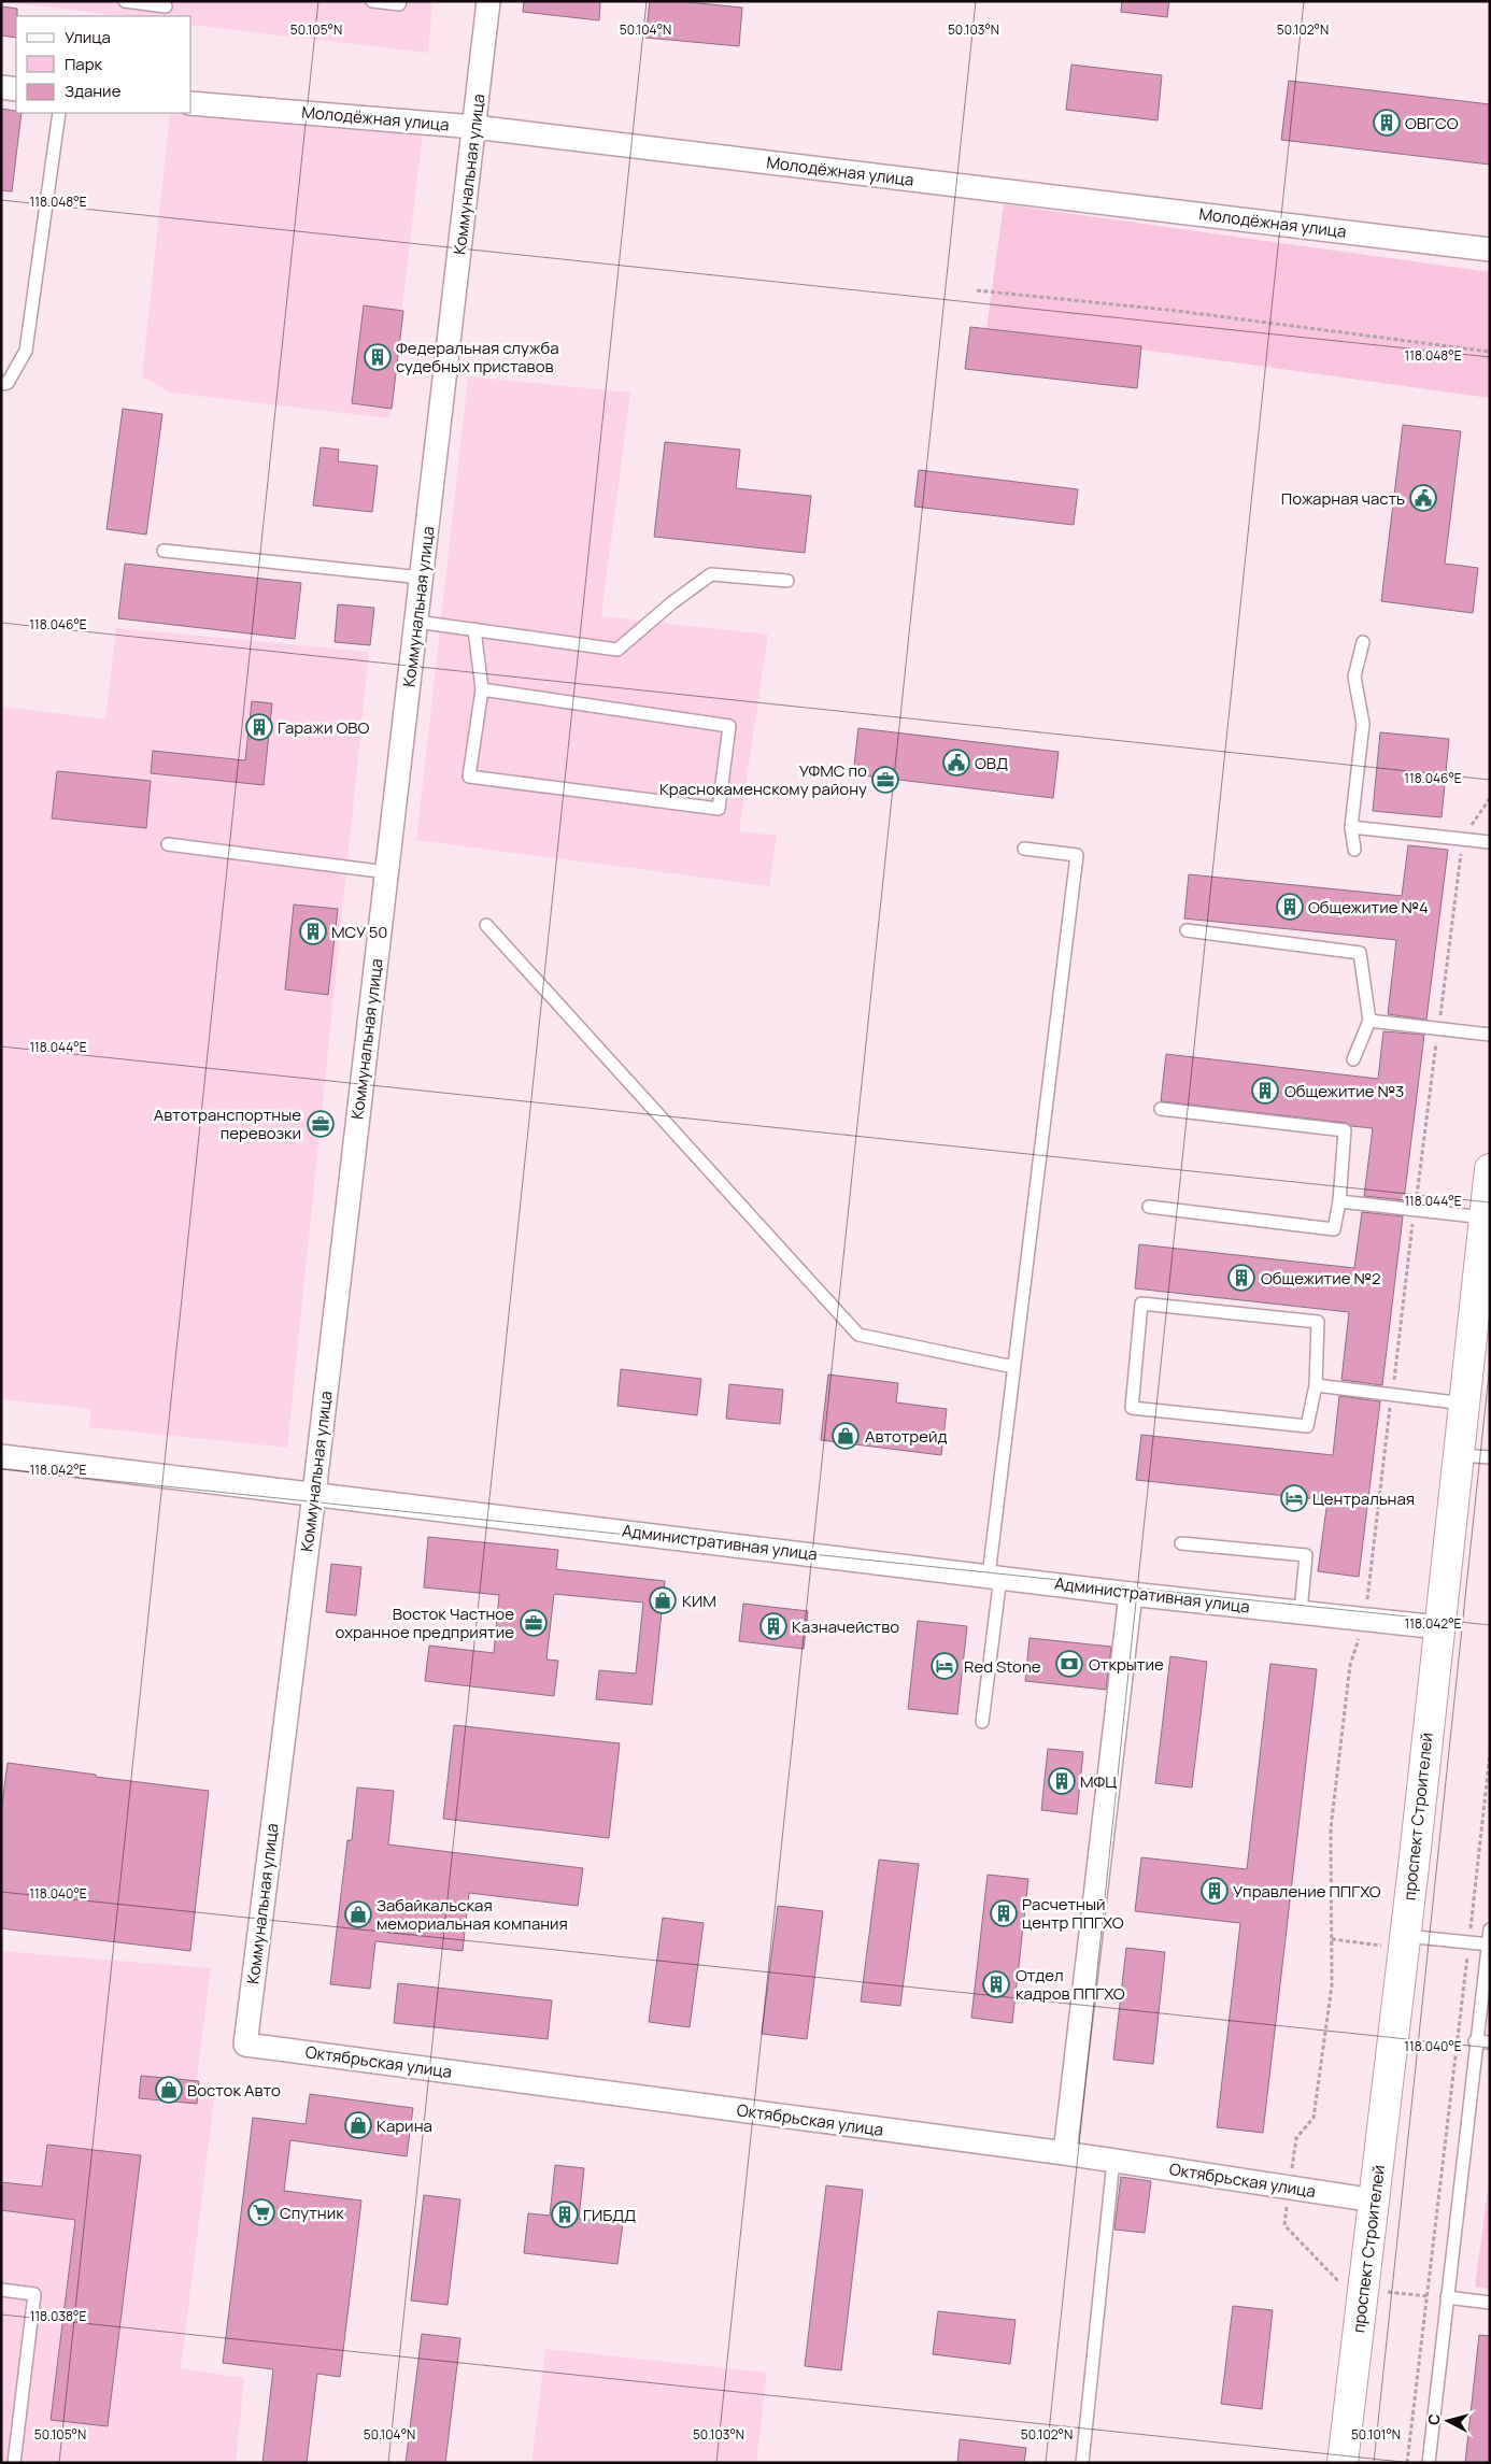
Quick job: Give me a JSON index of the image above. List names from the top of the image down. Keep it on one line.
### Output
{"streets":{"street":["Молодёжная улица","Коммунальная улица","Административная улица","проспект Строителей","Октябрьская улица"]},"crossings":[["Молодёжная улица","Коммунальная улица"],["Коммунальная улица","Административная улица"],["Коммунальная улица","Октябрьская улица"],["Административная улица","проспект Строителей"],["проспект Строителей","Октябрьская улица"]],"places":{"building":["ОВГСО","Федеральная служба судебных приставов","Гаражи ОВО","Общежитие №4","МСУ 50","Общежитие №3","Общежитие №2","Казначейство","МФЦ","Управление ППГХО","Расчетный центр ППГХО","Отдел кадров ППГХО","ГИБДД"],"public building":["Пожарная часть","ОВД"],"office":["УФМС по Краснокаменскому району","Автотранспортные перевозки","Восток Частное охранное предприятие"],"shop":["Автотрейд","КИМ","Забайкальская мемориальная компания","Восток Авто","Карина"],"hotel":["Центральная","Red Stone"],"bank":["Открытие"],"supermarket":["Спутник"]},"legend":["Улица","Парк","Здание"],"north":"left","coordinates":["50.105°N","50.104°N","50.103°N","50.102°N","118.048°E","118.046°E","118.044°E","118.042°E","118.040°E","118.038°E","50.101°N"]}
